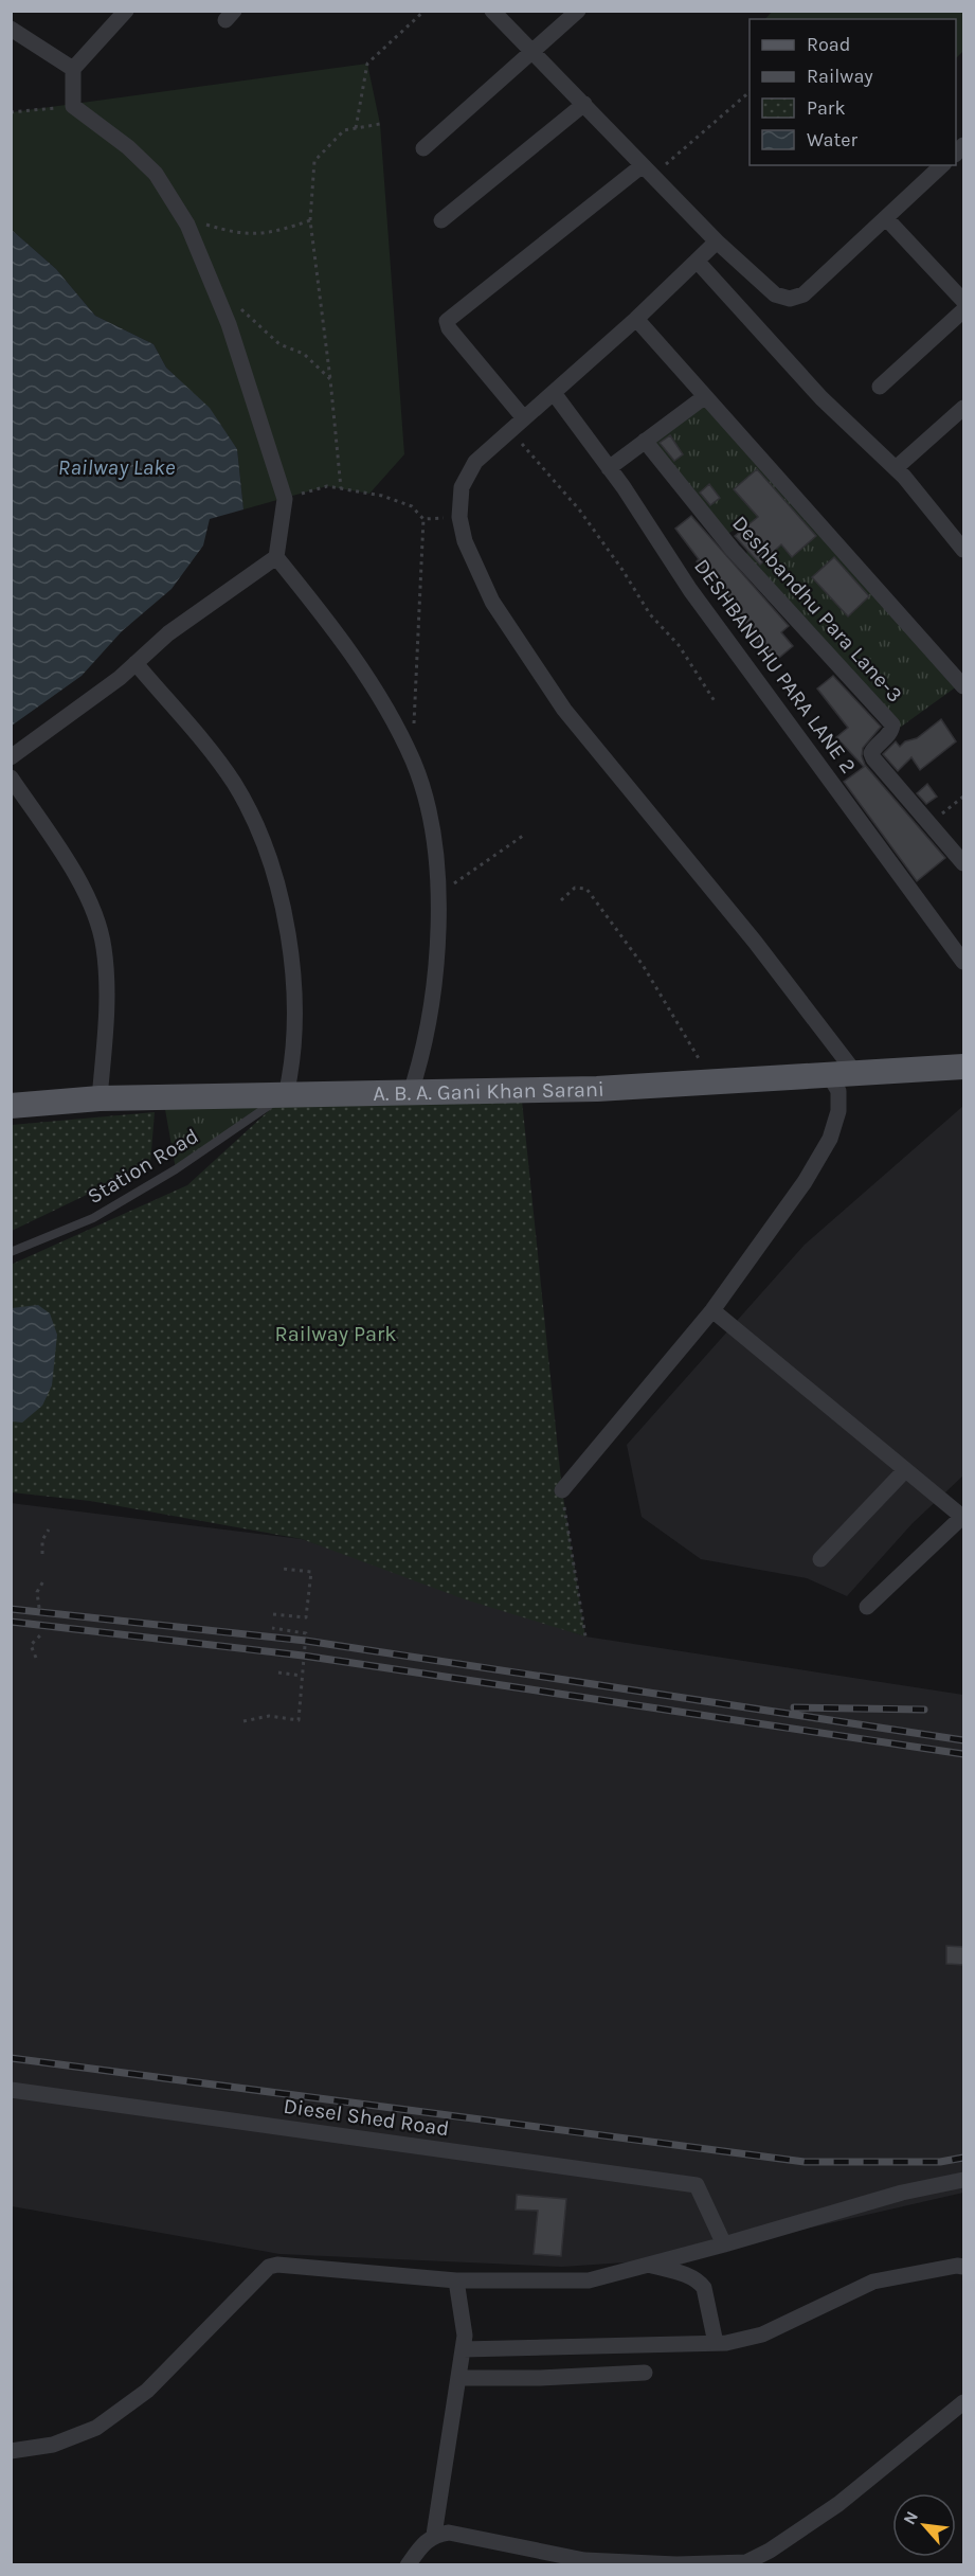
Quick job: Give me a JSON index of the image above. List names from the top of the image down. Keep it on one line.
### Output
{"streets":{"main road":["A. B. A. Gani Khan Sarani"],"street":["Deshbandhu Para Lane-3","DESHBANDHU PARA LANE 2","Diesel Shed Road"],"lane":["Station Road"]},"crossings":[["A. B. A. Gani Khan Sarani","Station Road"]],"water":["Railway Lake"],"parks":["Railway Park"],"legend":["Road","Railway","Park","Water"],"north":"top left"}
